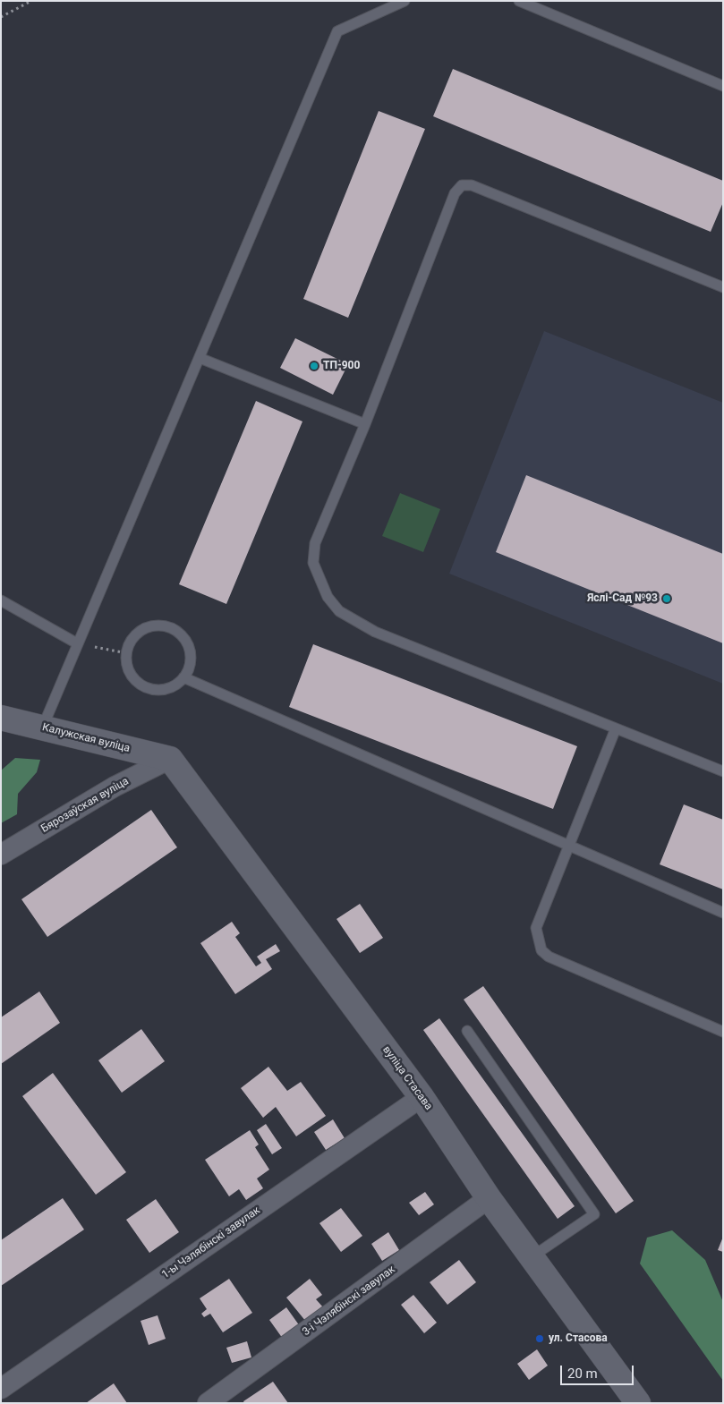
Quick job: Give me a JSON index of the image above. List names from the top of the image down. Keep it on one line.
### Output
{"streets":{"street":["Калужская вуліца","Бярозаўская вуліца","вуліца Стасава","1-ы Чэлябінскі завулак","3-і Чэлябінскі завулак"]},"crossings":[["Калужская вуліца","Бярозаўская вуліца"],["Калужская вуліца","вуліца Стасава"],["Бярозаўская вуліца","вуліца Стасава"],["вуліца Стасава","1-ы Чэлябінскі завулак"],["вуліца Стасава","3-і Чэлябінскі завулак"]],"places":["ТП-900","Яслі-Сад №93","ул. Стасова"],"scale_bar":"20 m"}
